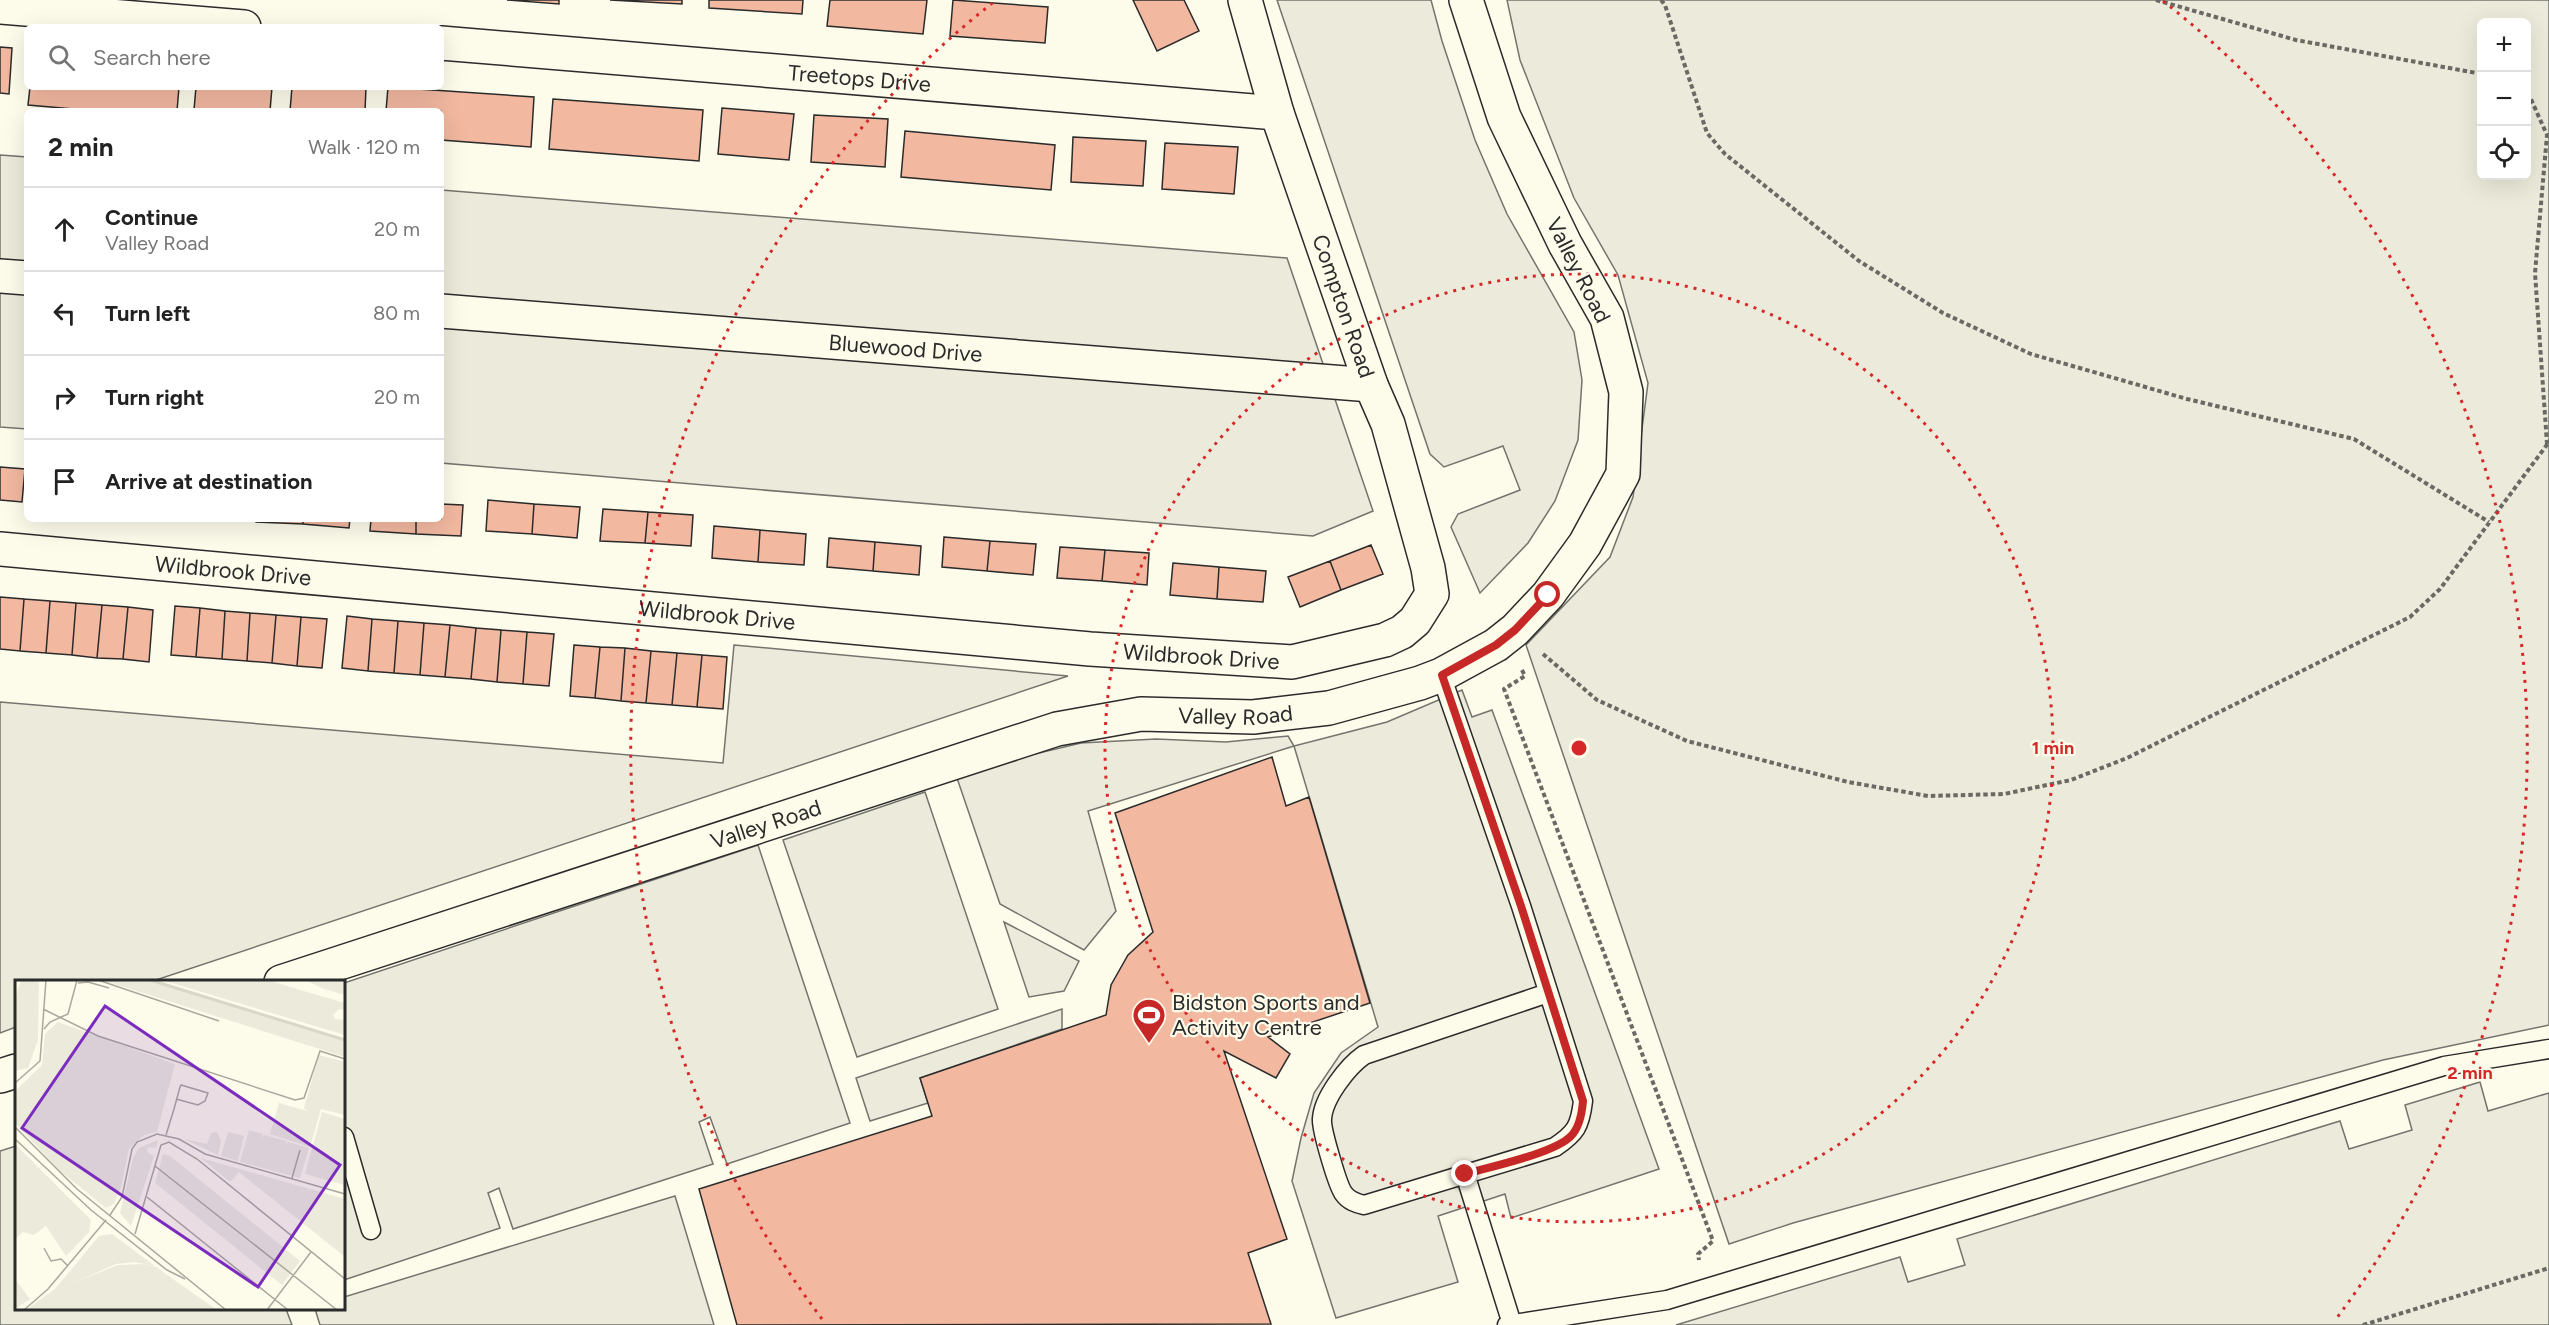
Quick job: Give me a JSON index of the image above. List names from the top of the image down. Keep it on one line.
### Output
{"streets":{"street":["Treetops Drive","Valley Road","Compton Road","Bluewood Drive","Wildbrook Drive"]},"crossings":[["Treetops Drive","Compton Road"],["Compton Road","Bluewood Drive"],["Compton Road","Wildbrook Drive"]],"places":{"sports":["Bidston Sports and Activity Centre"]},"page":{"map_buttons":["+","−"],"search":"Search here","heading":["2 min","Walk · 120 m"],"list":[["Continue","Valley Road","20 m"],["Turn left","80 m"],["Turn right","20 m"],"Arrive at destination"]},"rings":["1 min","2 min"]}
